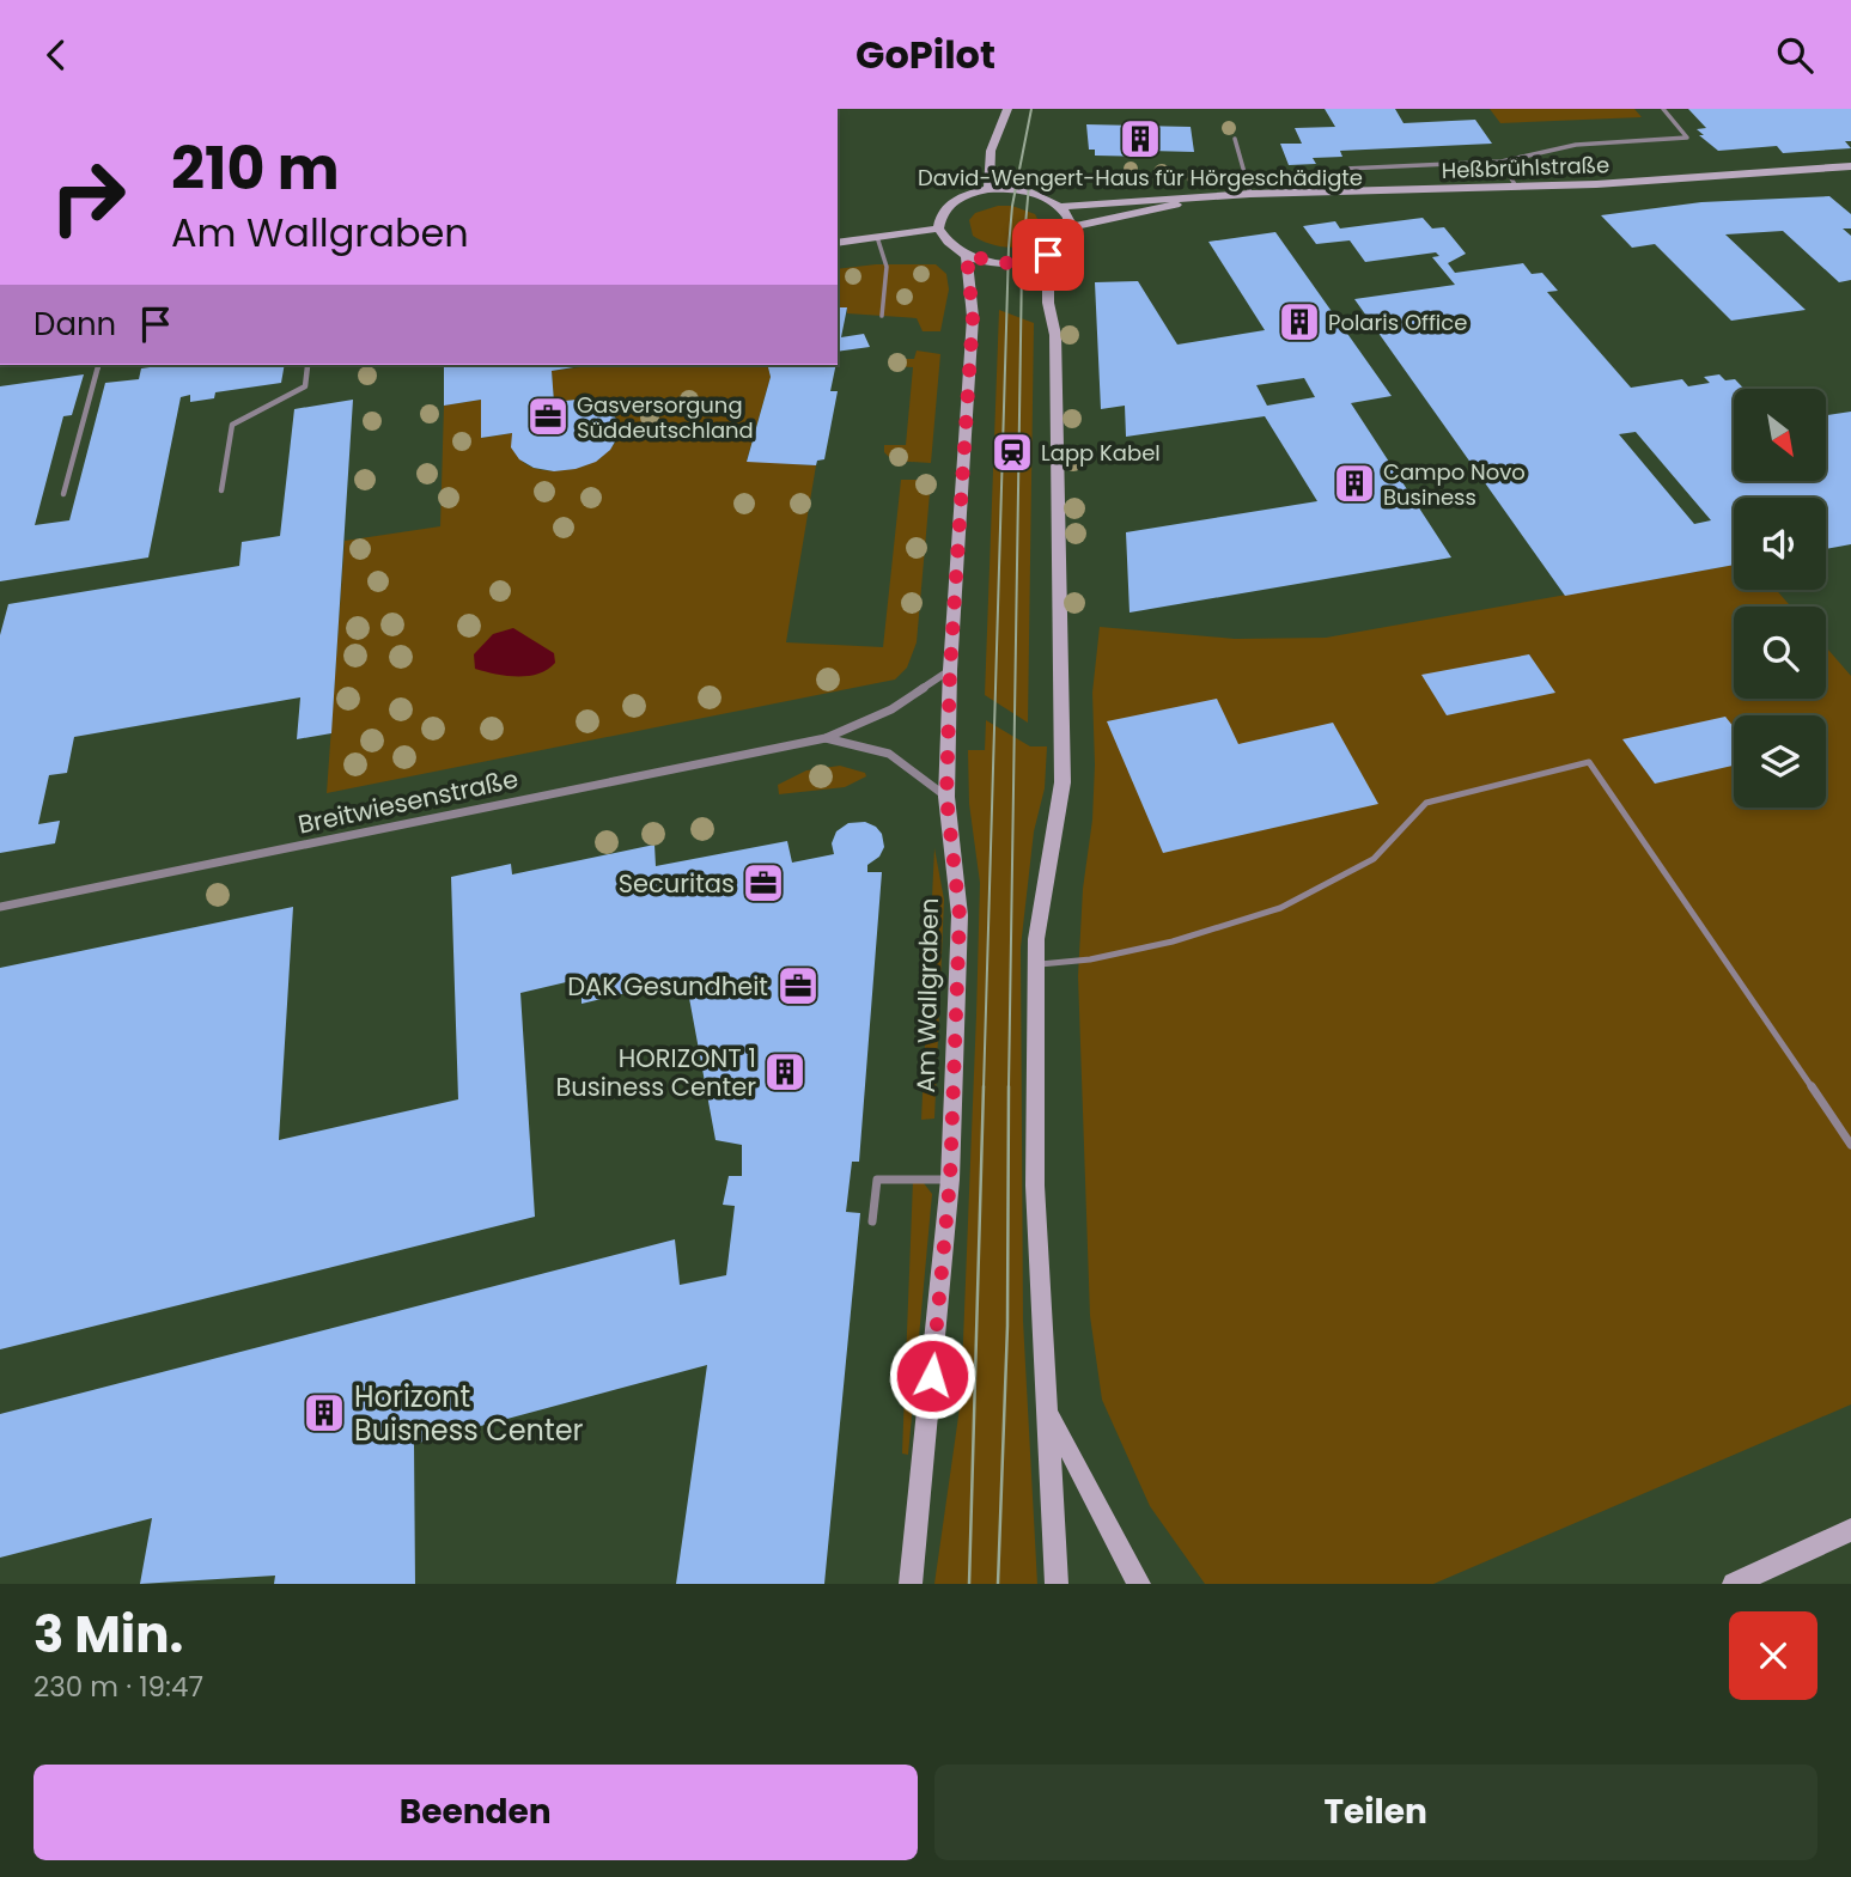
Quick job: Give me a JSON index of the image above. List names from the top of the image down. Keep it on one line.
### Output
{"streets":{"street":["Heßbrühlstraße","Breitwiesenstraße","Am Wallgraben"]},"crossings":[["Heßbrühlstraße","Am Wallgraben"],["Breitwiesenstraße","Am Wallgraben"]],"places":{"building":["David-Wengert-Haus für Hörgeschädigte","Polaris Office","Campo Novo Business","HORIZONT 1 Business Center","Horizont Buisness Center"],"office":["Gasversorgung Süddeutschland","Securitas","DAK Gesundheit"],"station":["Lapp Kabel"]},"north":"bottom right","page":{"header":"GoPilot","turn":["210 m","Am Wallgraben"],"then":"Dann","heading":["3 Min.","230 m · 19:47"],"buttons":["Beenden","Teilen"]}}
